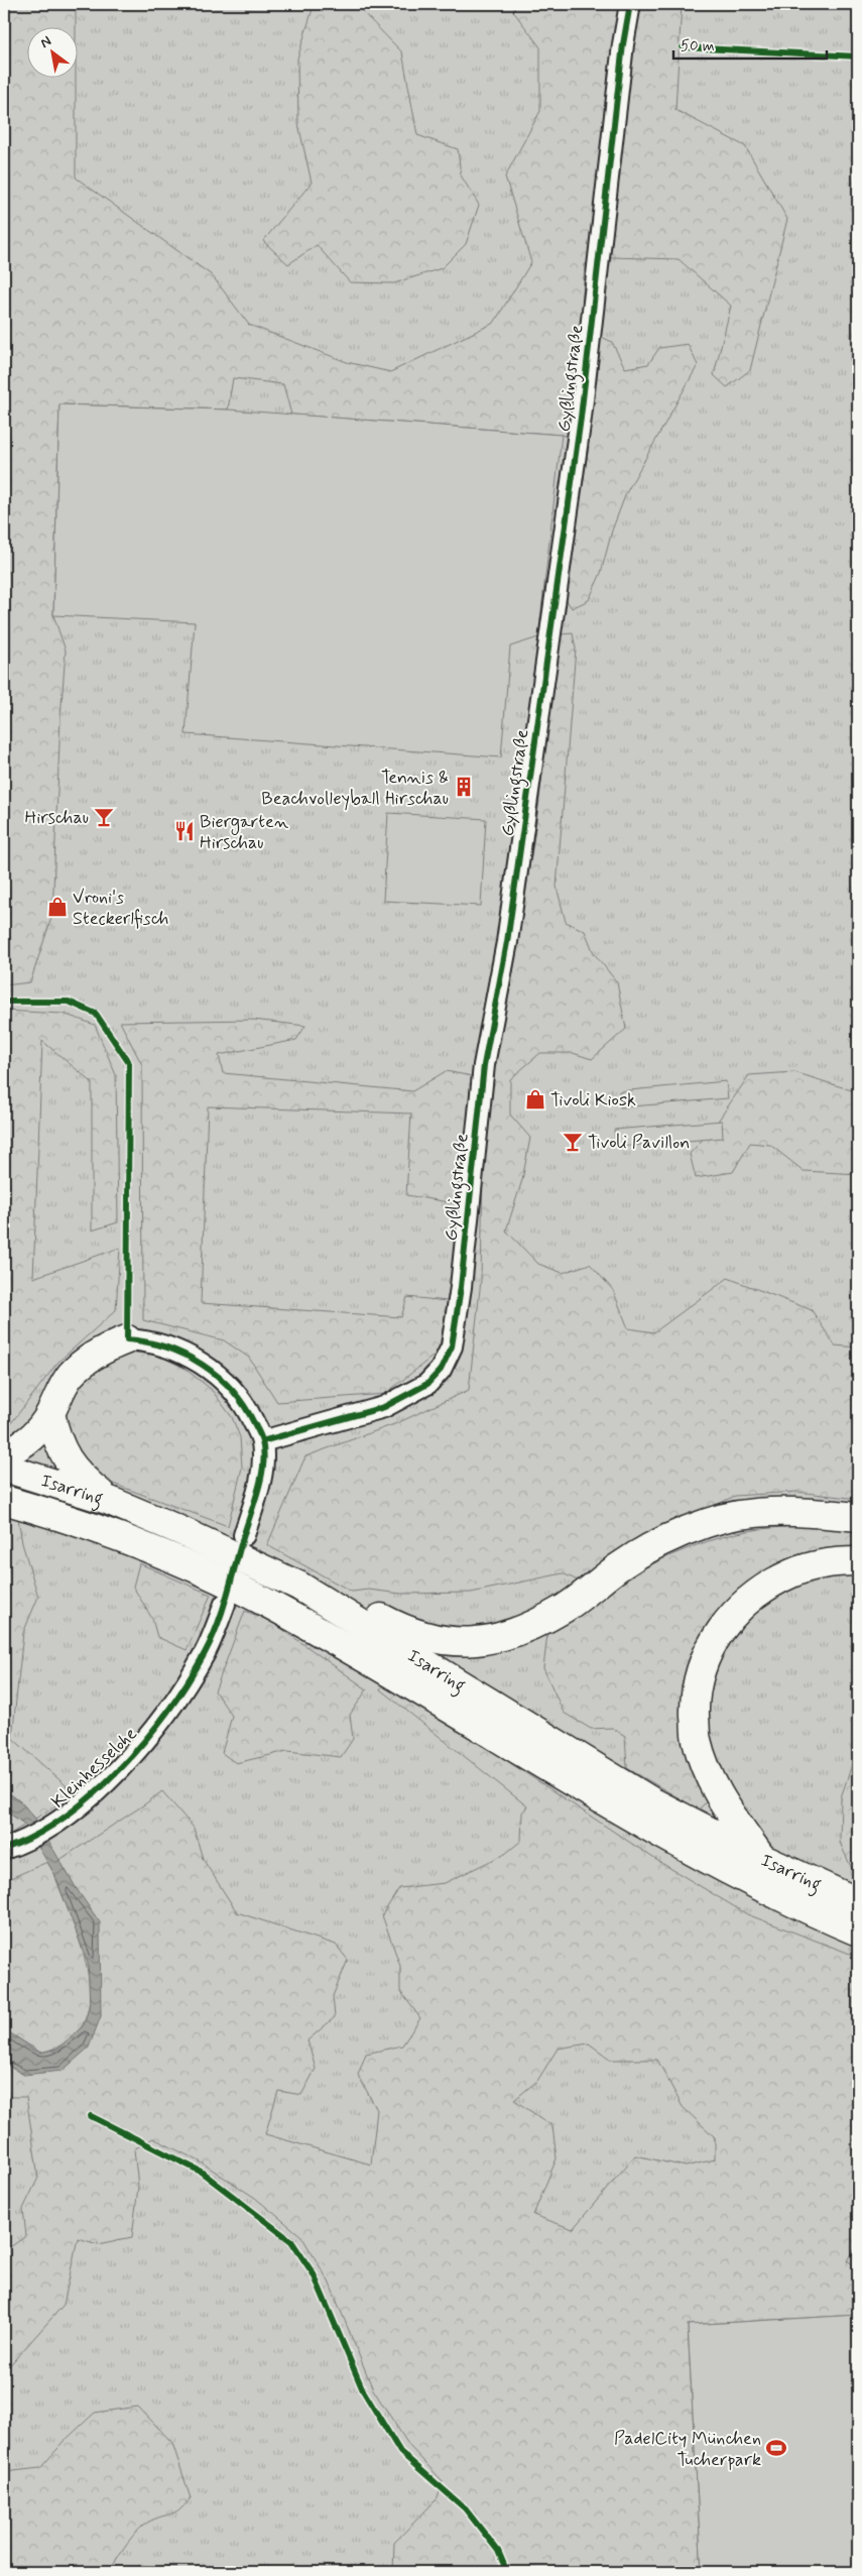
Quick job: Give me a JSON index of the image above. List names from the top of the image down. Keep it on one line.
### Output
{"streets":{"highway":["Isarring"],"street":["Gyßlingstraße","Kleinhesselohe"]},"places":{"building":["Tennis & Beachvolleyball Hirschau"],"bar":["Hirschau","Tivoli Pavillon"],"restaurant":["Biergarten Hirschau"],"shop":["Vroni's Steckerlfisch","Tivoli Kiosk"],"sports":["PadelCity München Tucherpark"]},"scale_bar":"50 m","north":"top left"}
